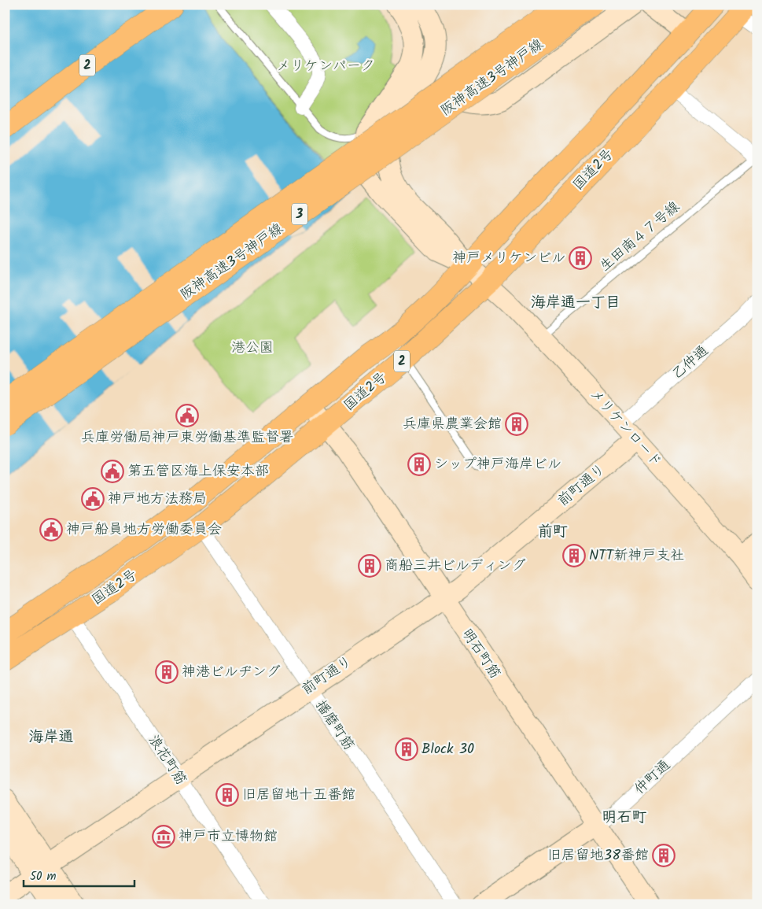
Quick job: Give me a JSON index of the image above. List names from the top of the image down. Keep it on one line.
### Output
{"streets":{"highway":["2","阪神高速3号神戸線","国道2号","3"],"street":["乙仲通","メリケンロード","前町通り","明石町筋","播磨町筋","浪花町筋","仲町通"],"lane":["生田南４７号線"]},"crossings":[["国道2号","メリケンロード"],["国道2号","明石町筋"],["国道2号","播磨町筋"],["国道2号","浪花町筋"],["生田南４７号線","メリケンロード"],["乙仲通","メリケンロード"],["メリケンロード","前町通り"],["前町通り","明石町筋"],["前町通り","播磨町筋"],["前町通り","浪花町筋"],["明石町筋","仲町通"]],"districts":["海岸通一丁目","前町","海岸通","明石町"],"parks":["メリケンパーク","港公園"],"places":{"building":["神戸メリケンビル","兵庫県農業会館","シップ神戸海岸ビル","NTT新神戸支社","商船三井ビルディング","神港ビルヂング","Block 30","旧居留地十五番館","旧居留地38番館"],"public building":["兵庫労働局神戸東労働基準監督署","第五管区海上保安本部","神戸地方法務局","神戸船員地方労働委員会"],"museum":["神戸市立博物館"]},"scale_bar":"50 m"}
